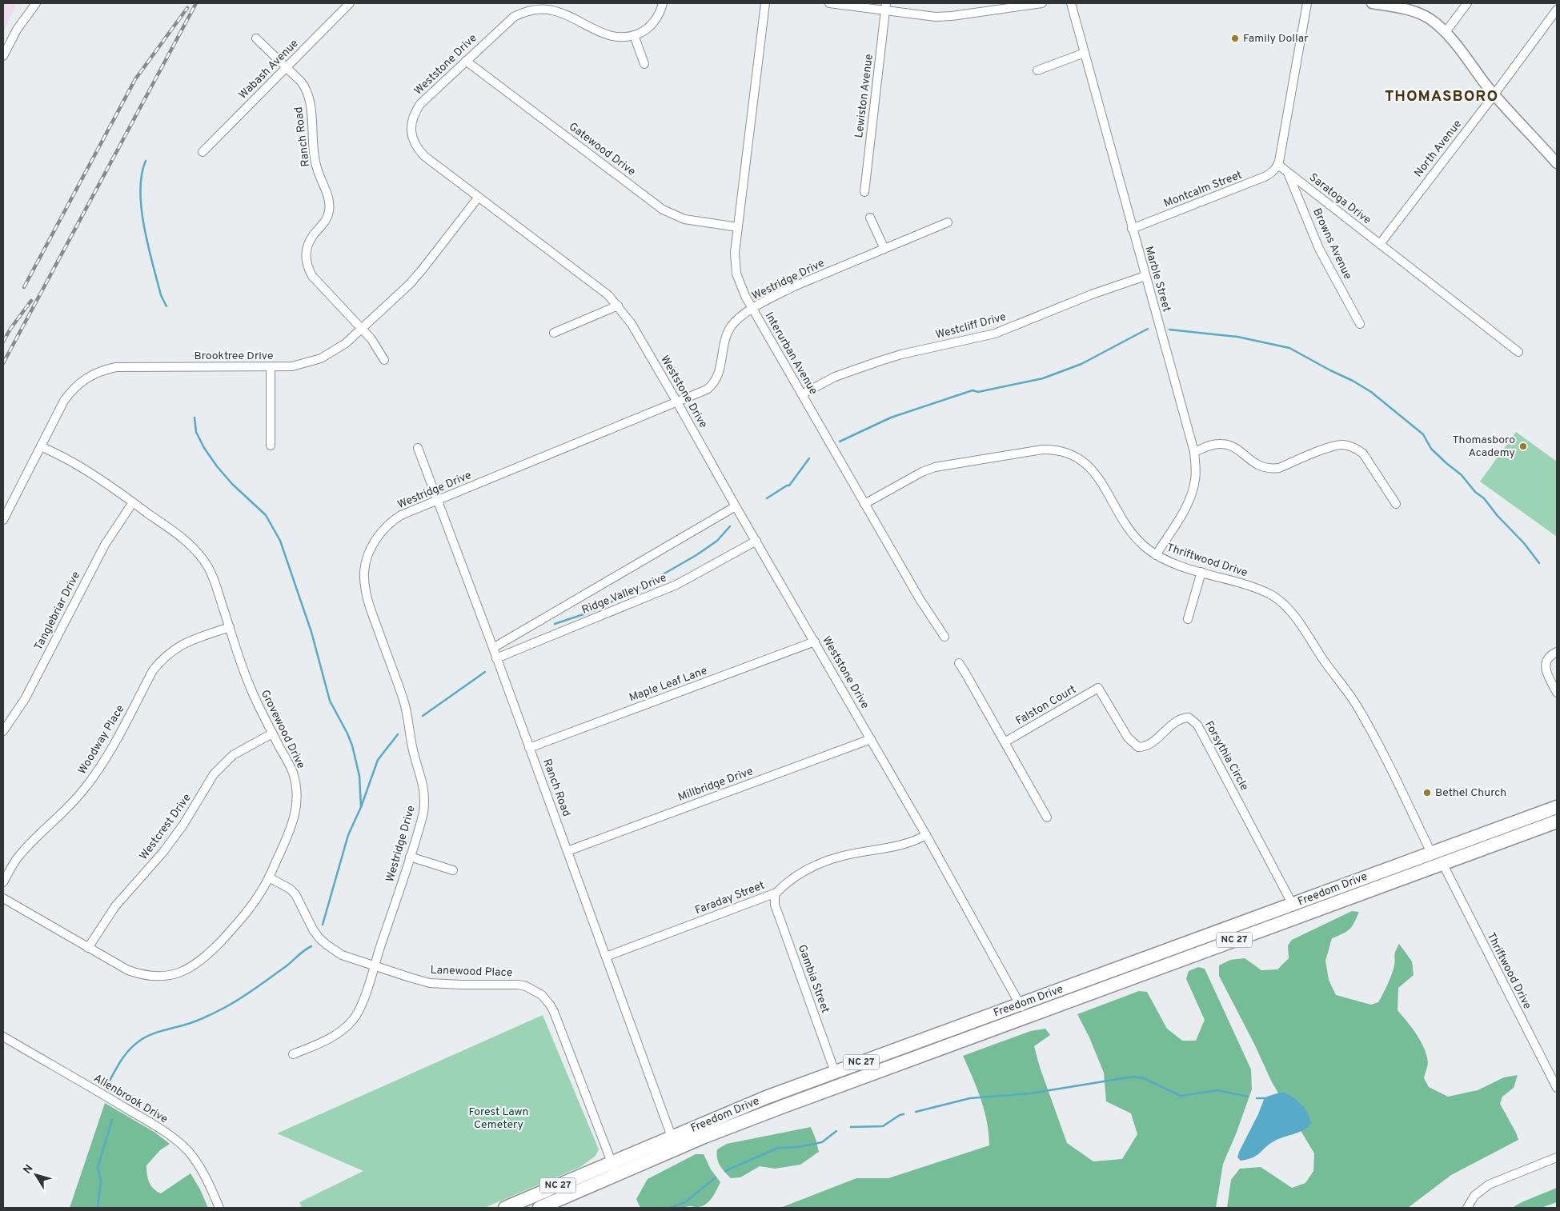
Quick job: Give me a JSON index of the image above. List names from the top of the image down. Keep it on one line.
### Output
{"streets":{"main road":["Freedom Drive","NC 27"],"street":["Weststone Drive","Wabash Avenue","Lewiston Avenue","Ranch Road","North Avenue","Gatewood Drive","Montcalm Street","Saratoga Drive","Browns Avenue","Marble Street","Westridge Drive","Westcliff Drive","Interurban Avenue","Brooktree Drive","Thriftwood Drive","Ridge Valley Drive","Tanglebriar Drive","Maple Leaf Lane","Falston Court","Grovewood Drive","Woodway Place","Forsythia Circle","Millbridge Drive","Westcrest Drive","Faraday Street","Lanewood Place","Gambia Street","Allenbrook Drive"]},"crossings":[["Weststone Drive","Gatewood Drive"],["Weststone Drive","Westridge Drive"],["Weststone Drive","Brooktree Drive"],["Weststone Drive","Ridge Valley Drive"],["Weststone Drive","Maple Leaf Lane"],["Weststone Drive","Millbridge Drive"],["Weststone Drive","Freedom Drive"],["Weststone Drive","Faraday Street"],["Wabash Avenue","Ranch Road"],["Ranch Road","Westridge Drive"],["Ranch Road","Brooktree Drive"],["Ranch Road","Ridge Valley Drive"],["Ranch Road","Maple Leaf Lane"],["Ranch Road","Millbridge Drive"],["Ranch Road","Freedom Drive"],["Ranch Road","Faraday Street"],["North Avenue","Saratoga Drive"],["Gatewood Drive","Interurban Avenue"],["Montcalm Street","Saratoga Drive"],["Montcalm Street","Marble Street"],["Saratoga Drive","Browns Avenue"],["Marble Street","Westcliff Drive"],["Marble Street","Thriftwood Drive"],["Westridge Drive","Interurban Avenue"],["Westridge Drive","Lanewood Place"],["Westcliff Drive","Interurban Avenue"],["Interurban Avenue","Thriftwood Drive"],["Brooktree Drive","Grovewood Drive"],["Thriftwood Drive","Freedom Drive"],["Tanglebriar Drive","Grovewood Drive"],["Falston Court","Forsythia Circle"],["Grovewood Drive","Woodway Place"],["Grovewood Drive","Westcrest Drive"],["Grovewood Drive","Lanewood Place"],["Forsythia Circle","Freedom Drive"],["Freedom Drive","Lanewood Place"],["Freedom Drive","Gambia Street"],["Faraday Street","Gambia Street"]],"districts":["THOMASBORO"],"parks":["Forest Lawn Cemetery"],"places":["Family Dollar","Thomasboro Academy","Bethel Church"],"north":"top left"}
